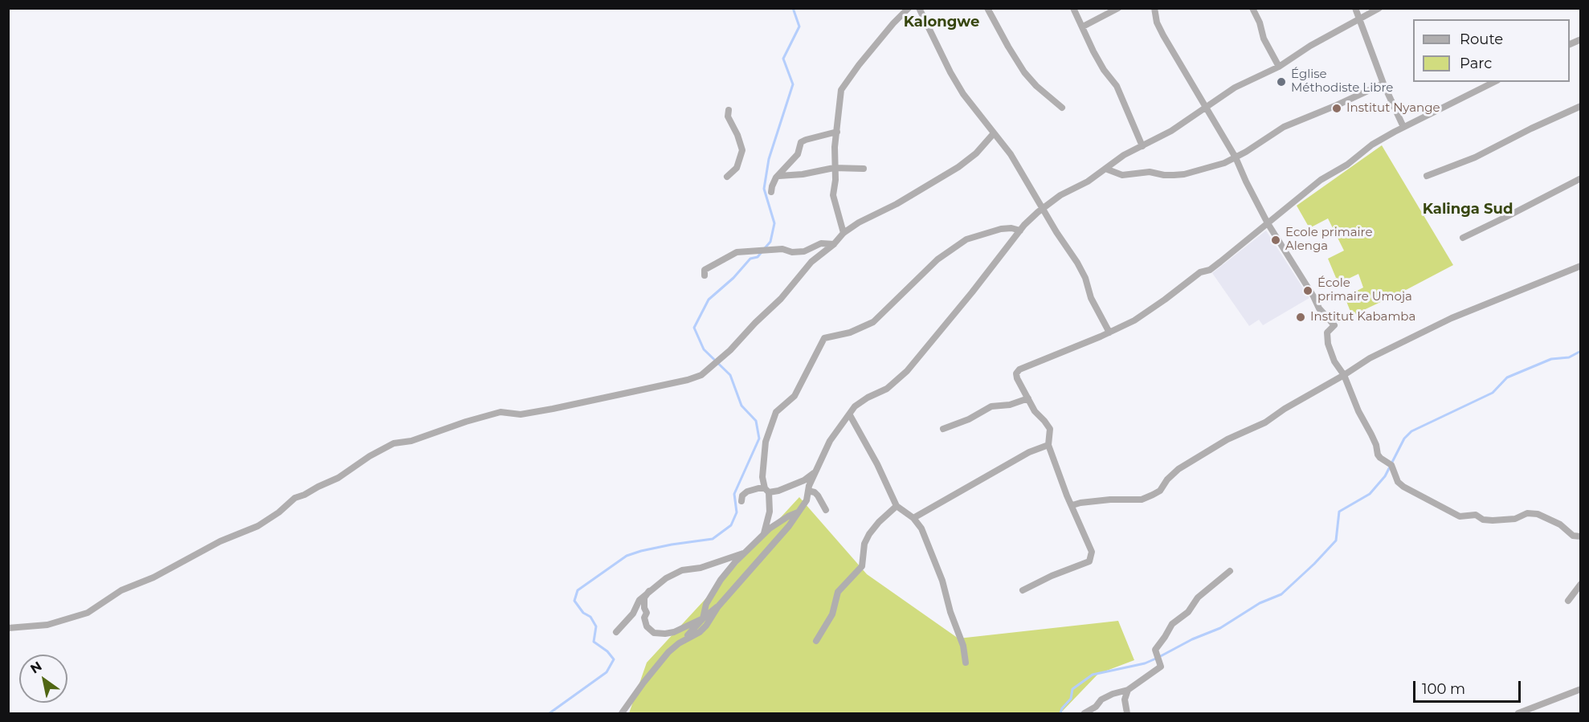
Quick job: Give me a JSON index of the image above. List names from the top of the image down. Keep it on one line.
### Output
{"districts":["Kalongwe","Kalinga Sud"],"places":["Église Méthodiste Libre","Institut Nyange","Ecole primaire Alenga","École primaire Umoja","Institut Kabamba"],"legend":["Route","Parc"],"scale_bar":"100 m","north":"top left"}
